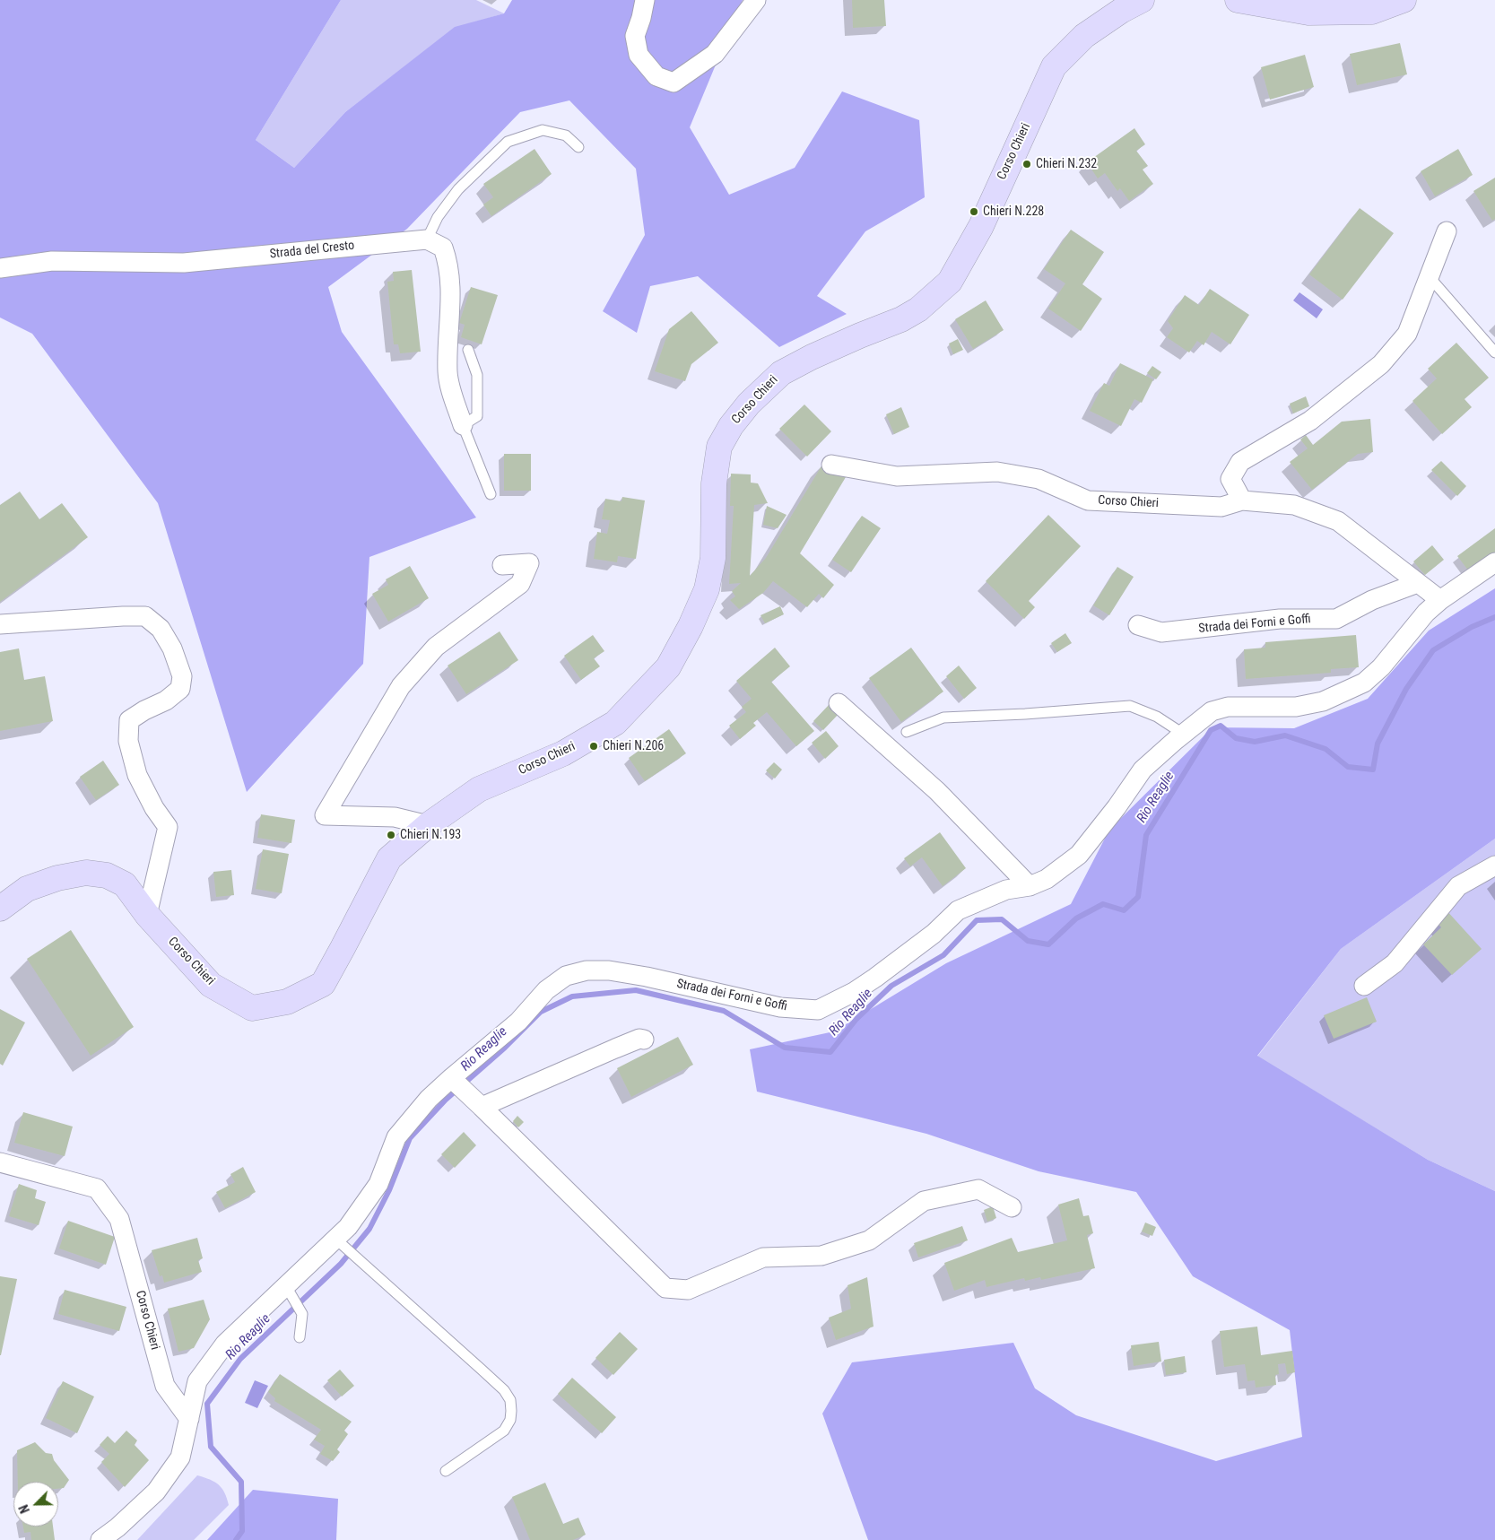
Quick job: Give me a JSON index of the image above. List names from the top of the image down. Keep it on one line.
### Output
{"streets":{"main road":["Corso Chieri"],"street":["Strada del Cresto","Strada dei Forni e Goffi"]},"crossings":[["Corso Chieri","Strada dei Forni e Goffi"]],"water":["Rio Reaglie"],"places":["Chieri N.232","Chieri N.228","Chieri N.206","Chieri N.193"],"north":"bottom left"}
